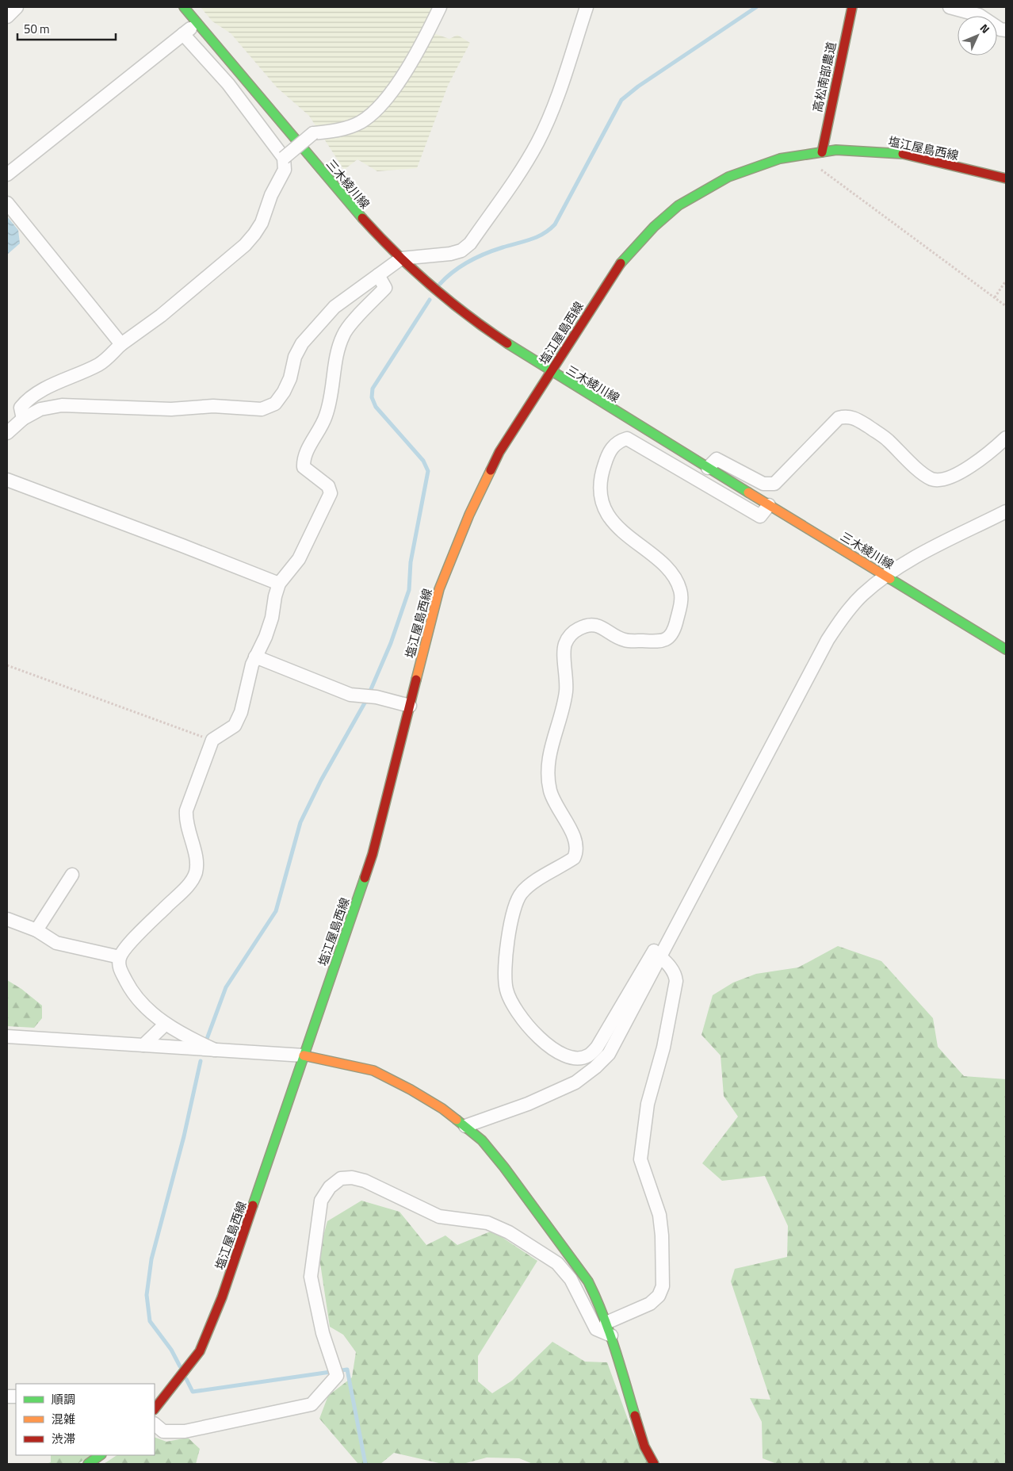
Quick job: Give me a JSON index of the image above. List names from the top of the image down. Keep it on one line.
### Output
{"streets":{"main road":["高松南部農道","塩江屋島西線","三木綾川線"]},"crossings":[["高松南部農道","塩江屋島西線"],["塩江屋島西線","三木綾川線"]],"legend":["順調","混雑","渋滞"],"scale_bar":"50 m","north":"top right"}
